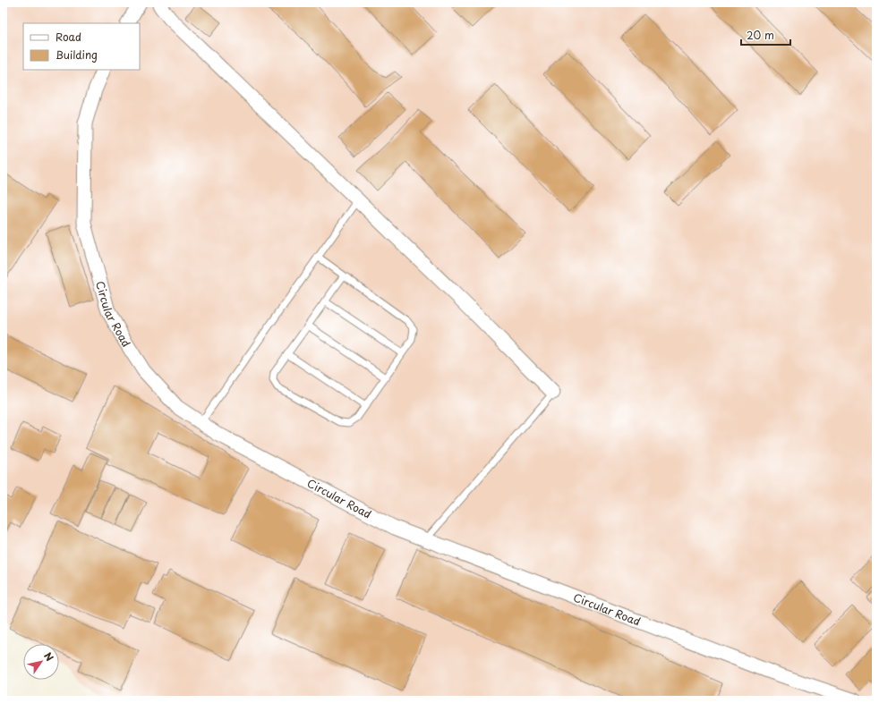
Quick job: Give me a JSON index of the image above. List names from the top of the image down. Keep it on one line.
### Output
{"streets":{"street":["Circular Road"]},"legend":["Road","Building"],"scale_bar":"20 m","north":"top right"}
